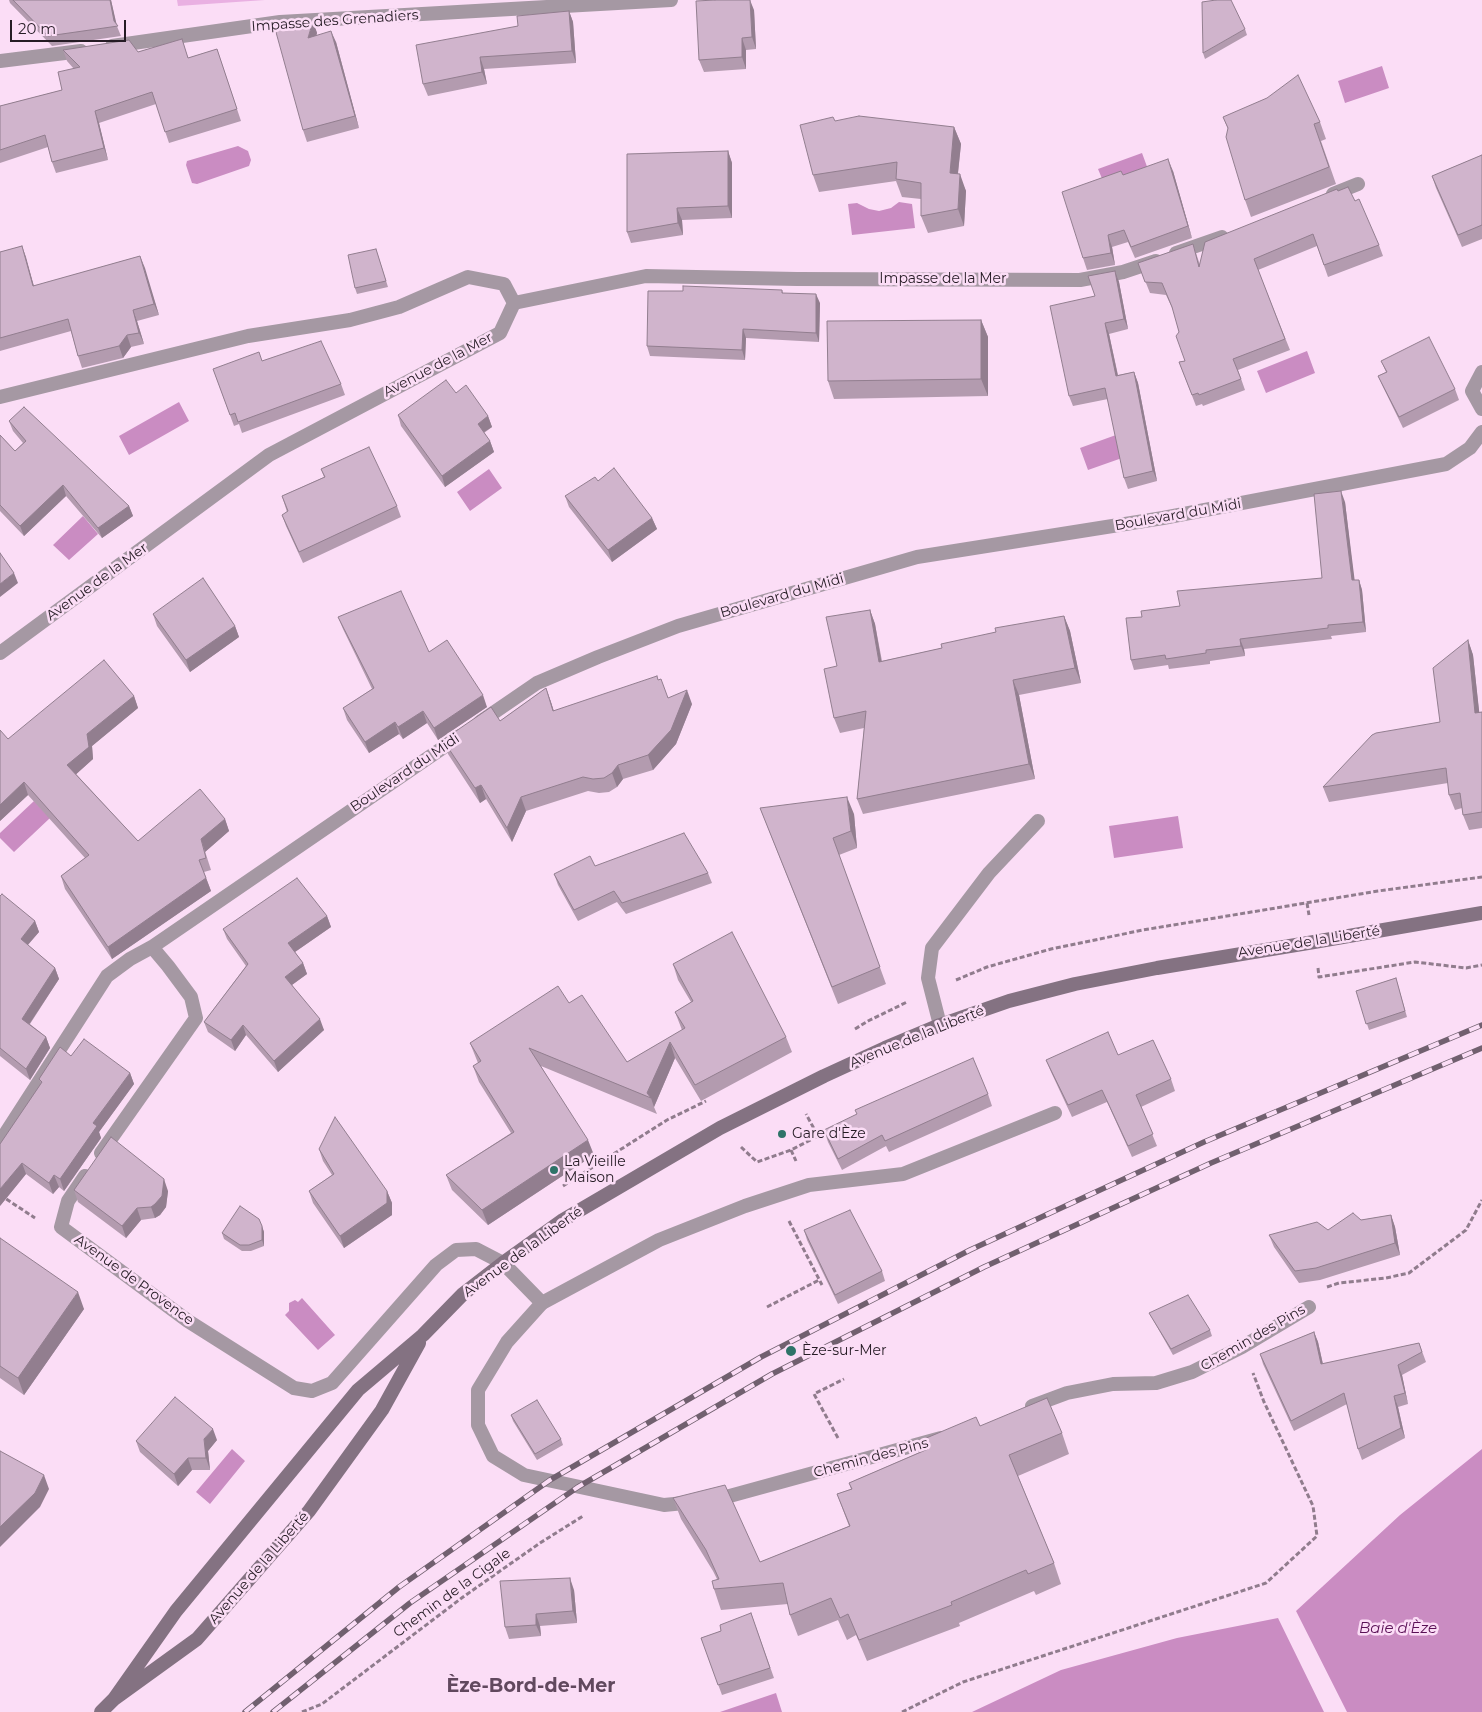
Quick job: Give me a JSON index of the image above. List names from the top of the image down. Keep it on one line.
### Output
{"streets":{"main road":["Avenue de la Liberté"],"street":["Impasse des Grenadiers","Impasse de la Mer","Avenue de la Mer","Boulevard du Midi","Avenue de Provence","Chemin des Pins"],"path":["Chemin de la Cigale"]},"crossings":[["Impasse de la Mer","Avenue de la Mer"],["Boulevard du Midi","Avenue de Provence"],["Avenue de la Liberté","Avenue de Provence"],["Avenue de Provence","Chemin des Pins"],["Chemin des Pins","Chemin de la Cigale"]],"districts":["Èze-Bord-de-Mer"],"water":["Baie d'Èze"],"places":["Gare d'Èze","La Vieille Maison","Èze-sur-Mer"],"scale_bar":"20 m"}
